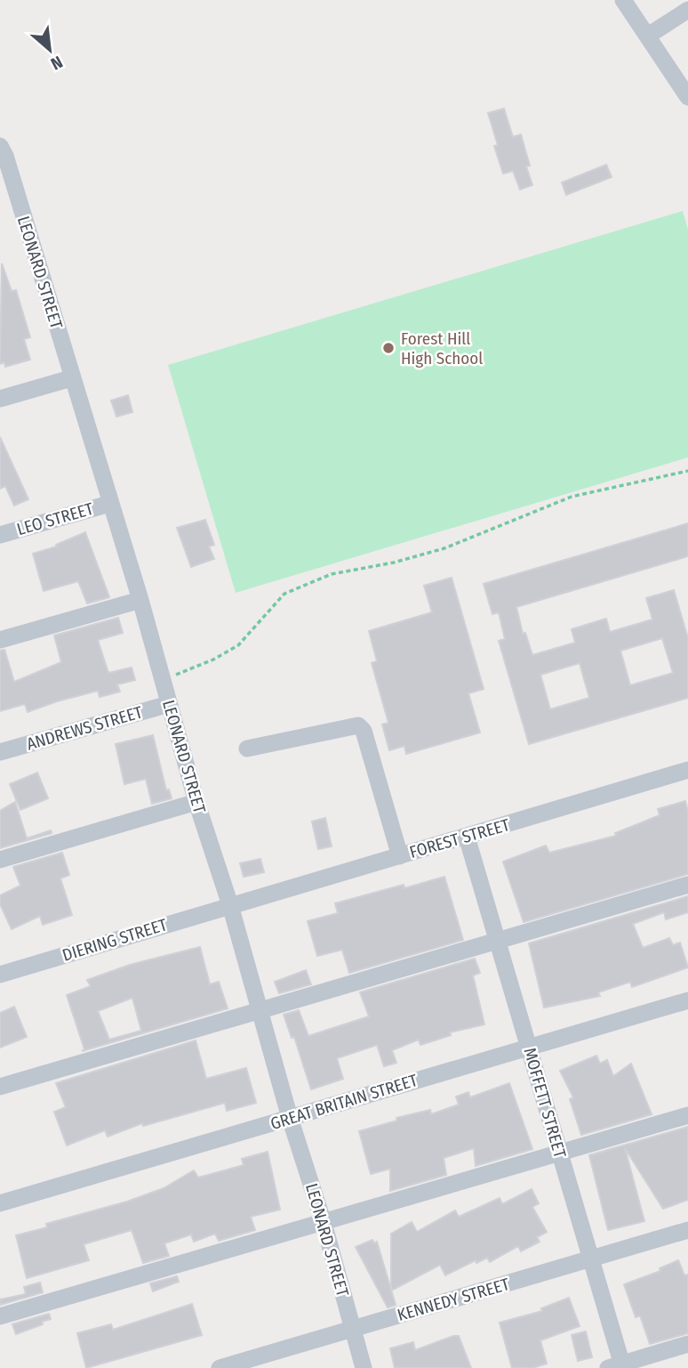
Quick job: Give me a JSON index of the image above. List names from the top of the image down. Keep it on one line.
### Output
{"streets":{"street":["LEONARD STREET","LEO STREET","ANDREWS STREET","FOREST STREET","DIERING STREET","GREAT BRITAIN STREET","MOFFETT STREET","KENNEDY STREET"]},"crossings":[["LEONARD STREET","LEO STREET"],["LEONARD STREET","ANDREWS STREET"],["LEONARD STREET","FOREST STREET"],["LEONARD STREET","DIERING STREET"],["LEONARD STREET","GREAT BRITAIN STREET"],["LEONARD STREET","KENNEDY STREET"],["FOREST STREET","DIERING STREET"],["FOREST STREET","MOFFETT STREET"],["GREAT BRITAIN STREET","MOFFETT STREET"],["MOFFETT STREET","KENNEDY STREET"]],"places":["Forest Hill High School"],"north":"bottom right"}
